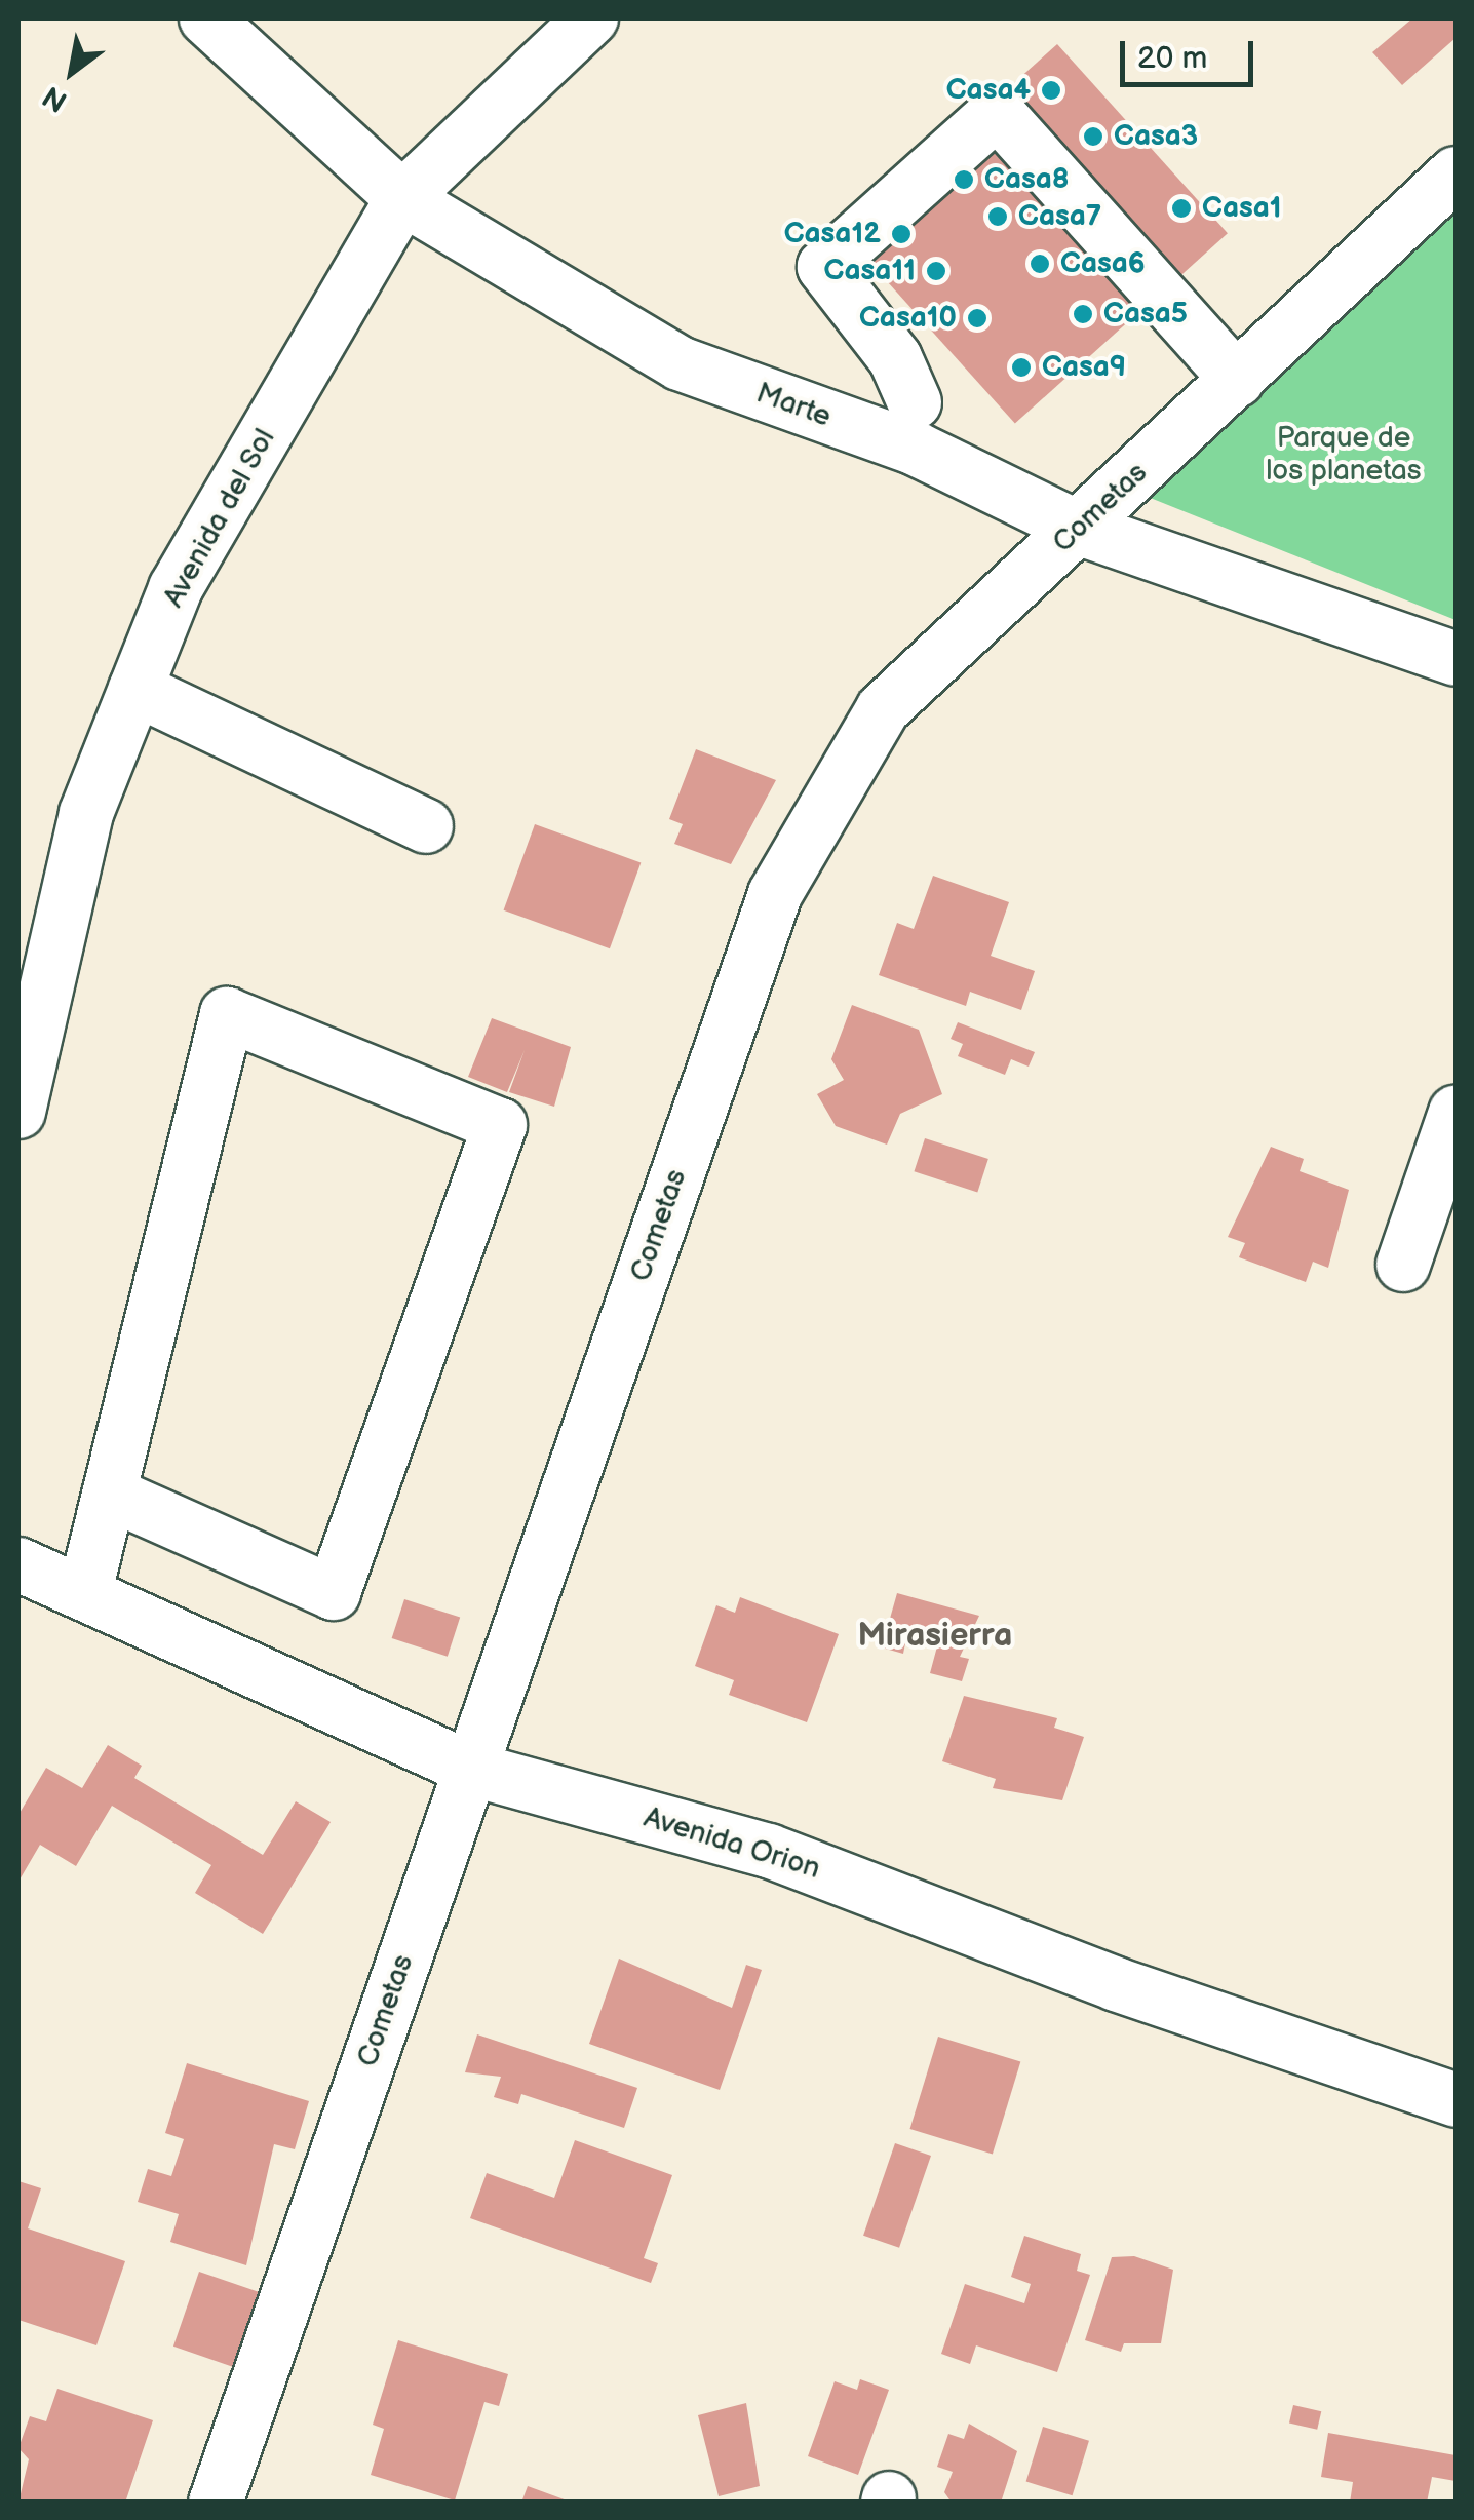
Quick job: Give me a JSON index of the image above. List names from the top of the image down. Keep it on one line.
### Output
{"streets":{"street":["Marte","Cometas","Avenida del Sol","Avenida Orion"]},"crossings":[["Marte","Cometas"],["Marte","Avenida del Sol"],["Cometas","Avenida Orion"]],"districts":["Mirasierra"],"parks":["Parque de los planetas"],"places":["Casa4","Casa3","Casa8","Casa1","Casa7","Casa12","Casa6","Casa11","Casa5","Casa10","Casa9"],"scale_bar":"20 m","north":"bottom left"}
